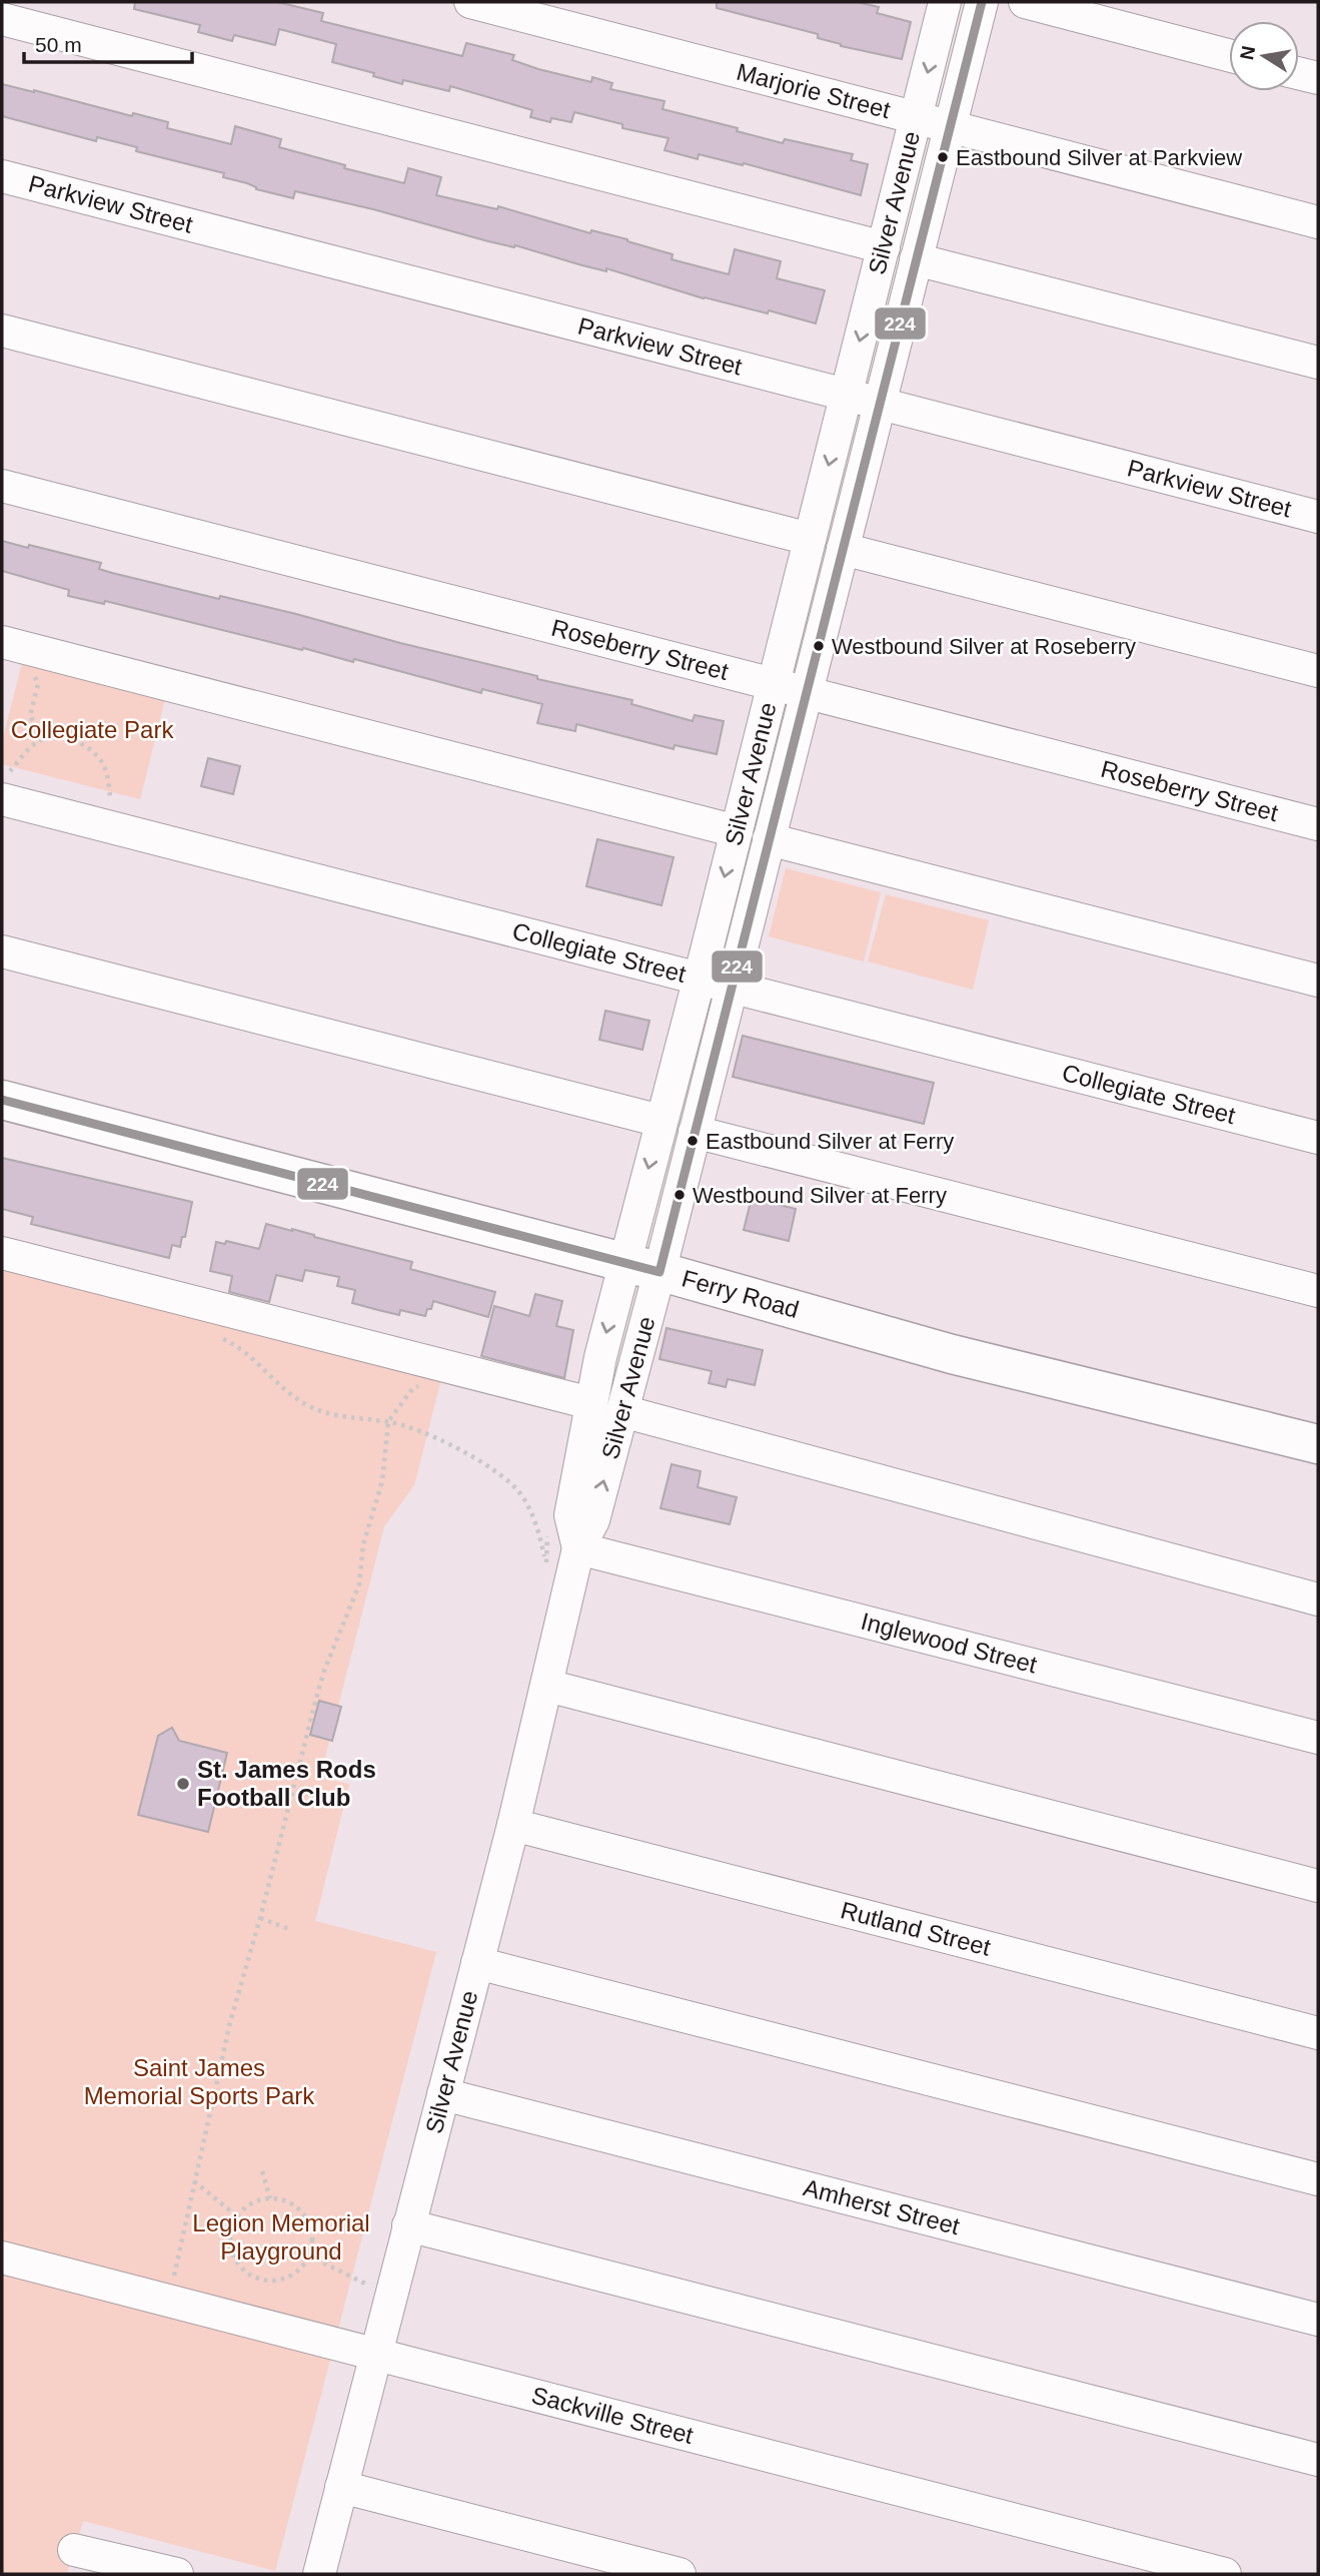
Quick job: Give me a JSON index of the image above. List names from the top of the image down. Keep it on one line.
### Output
{"streets":{"main road":["Ferry Road"],"street":["Marjorie Street","Silver Avenue","Parkview Street","Roseberry Street","Collegiate Street","Inglewood Street","Rutland Street","Amherst Street","Sackville Street"]},"crossings":[["Marjorie Street","Silver Avenue"],["Silver Avenue","Parkview Street"],["Silver Avenue","Roseberry Street"],["Silver Avenue","Collegiate Street"],["Silver Avenue","Ferry Road"],["Silver Avenue","Inglewood Street"],["Silver Avenue","Rutland Street"],["Silver Avenue","Amherst Street"],["Silver Avenue","Sackville Street"]],"parks":["Collegiate Park","Saint James Memorial Sports Park","Legion Memorial Playground"],"places":["Eastbound Silver at Parkview","Westbound Silver at Roseberry","Eastbound Silver at Ferry","Westbound Silver at Ferry","St. James Rods Football Club"],"lines":["transit line 224"],"scale_bar":"50 m","north":"left"}
